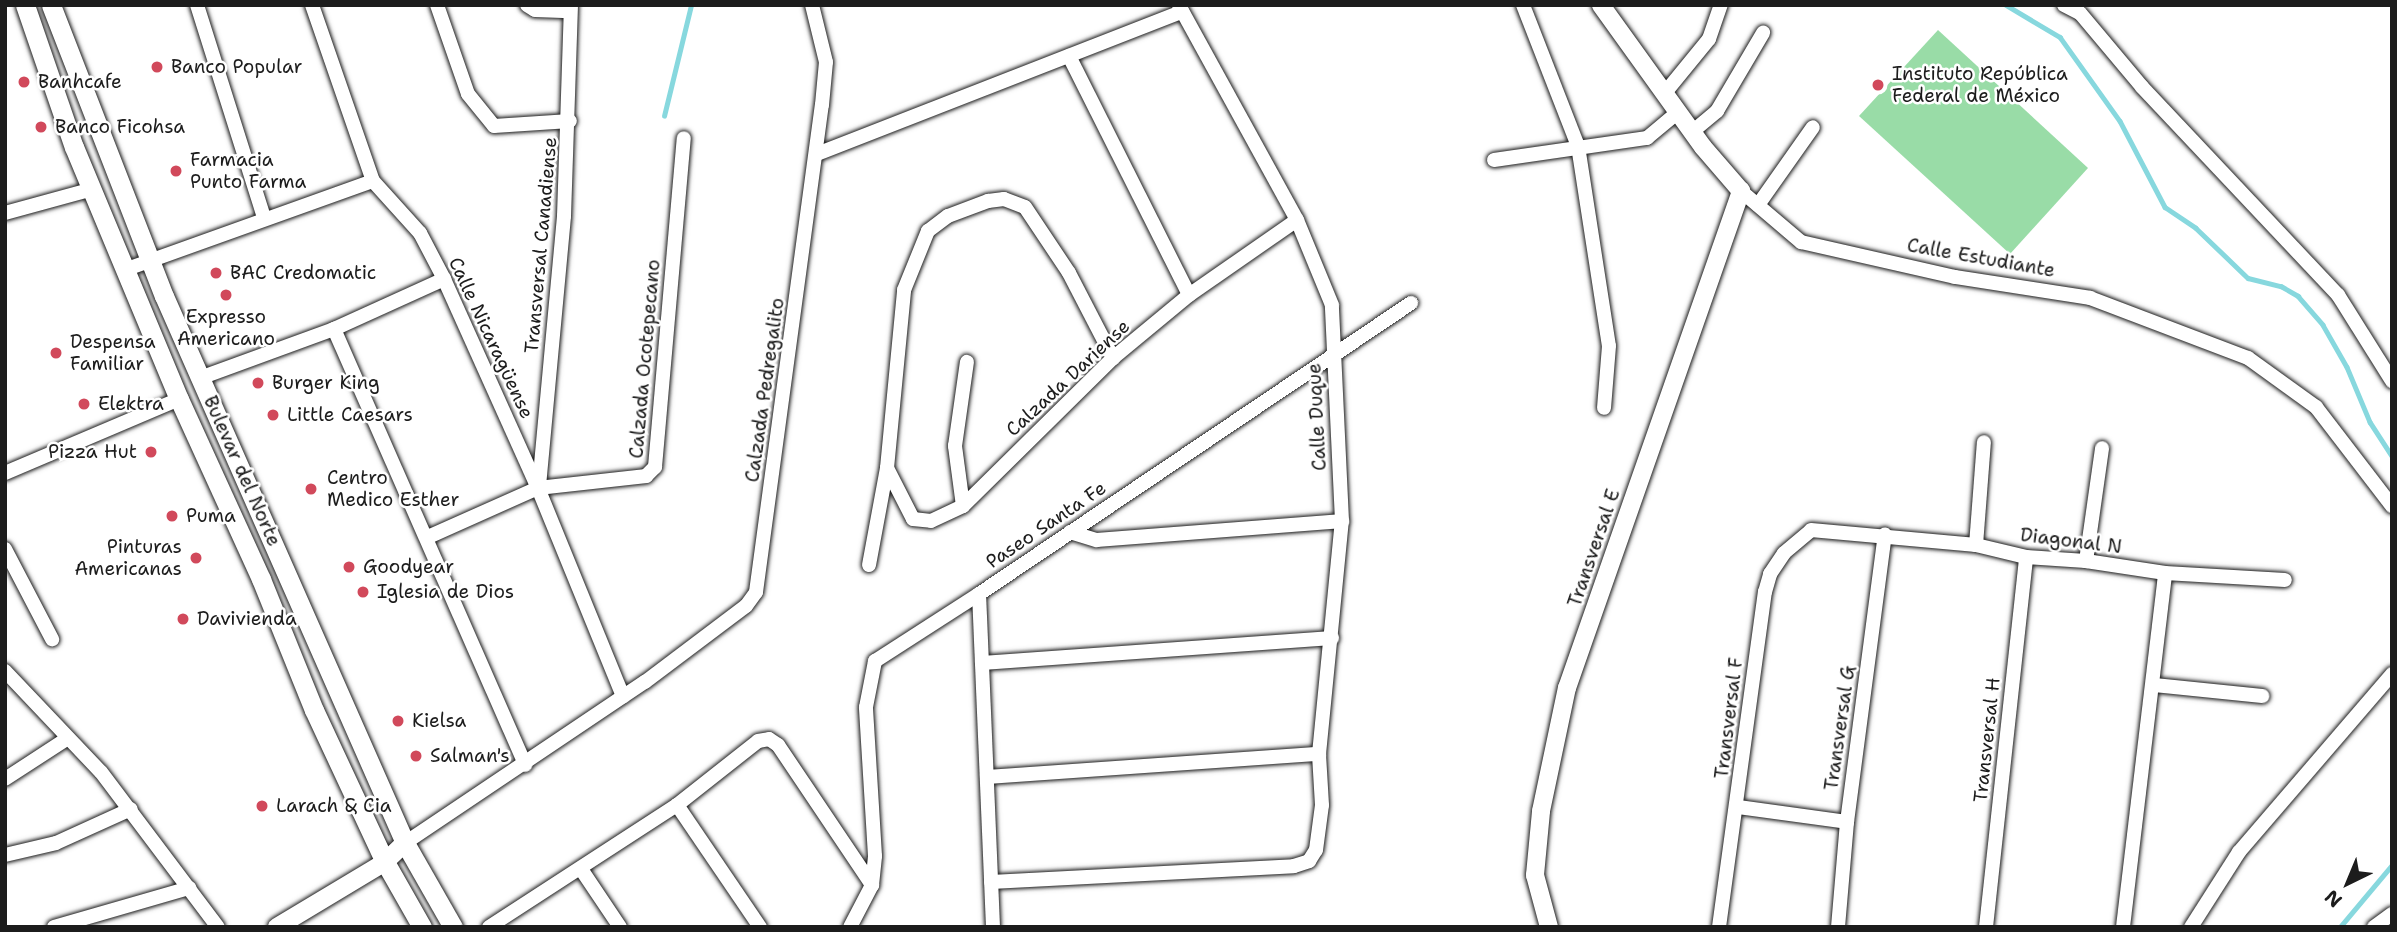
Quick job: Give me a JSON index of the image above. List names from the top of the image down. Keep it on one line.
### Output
{"streets":{"main road":["Bulevar del Norte"],"street":["Transversal Canadiense","Calle Estudiante","Calle Nicaragüense","Calzada Ocotepecano","Calzada Dariense","Calzada Pedregalito","Calle Duque","Paseo Santa Fe","Diagonal N","Transversal E","Transversal F","Transversal G","Transversal H"]},"crossings":[["Transversal Canadiense","Calle Nicaragüense"],["Transversal Canadiense","Calzada Ocotepecano"],["Calle Estudiante","Transversal E"],["Calle Nicaragüense","Calzada Ocotepecano"],["Calle Nicaragüense","Calzada Pedregalito"],["Calzada Dariense","Calle Duque"],["Calzada Pedregalito","Bulevar del Norte"],["Calle Duque","Paseo Santa Fe"],["Diagonal N","Transversal F"],["Diagonal N","Transversal G"],["Diagonal N","Transversal H"]],"places":["Banco Popular","Banhcafe","Instituto República Federal de México","Banco Ficohsa","Farmacia Punto Farma","BAC Credomatic","Expresso Americano","Despensa Familiar","Burger King","Elektra","Little Caesars","Pizza Hut","Centro Medico Esther","Puma","Pinturas Americanas","Goodyear","Iglesia de Dios","Davivienda","Kielsa","Salman's","Larach & Cia"],"north":"bottom left"}
